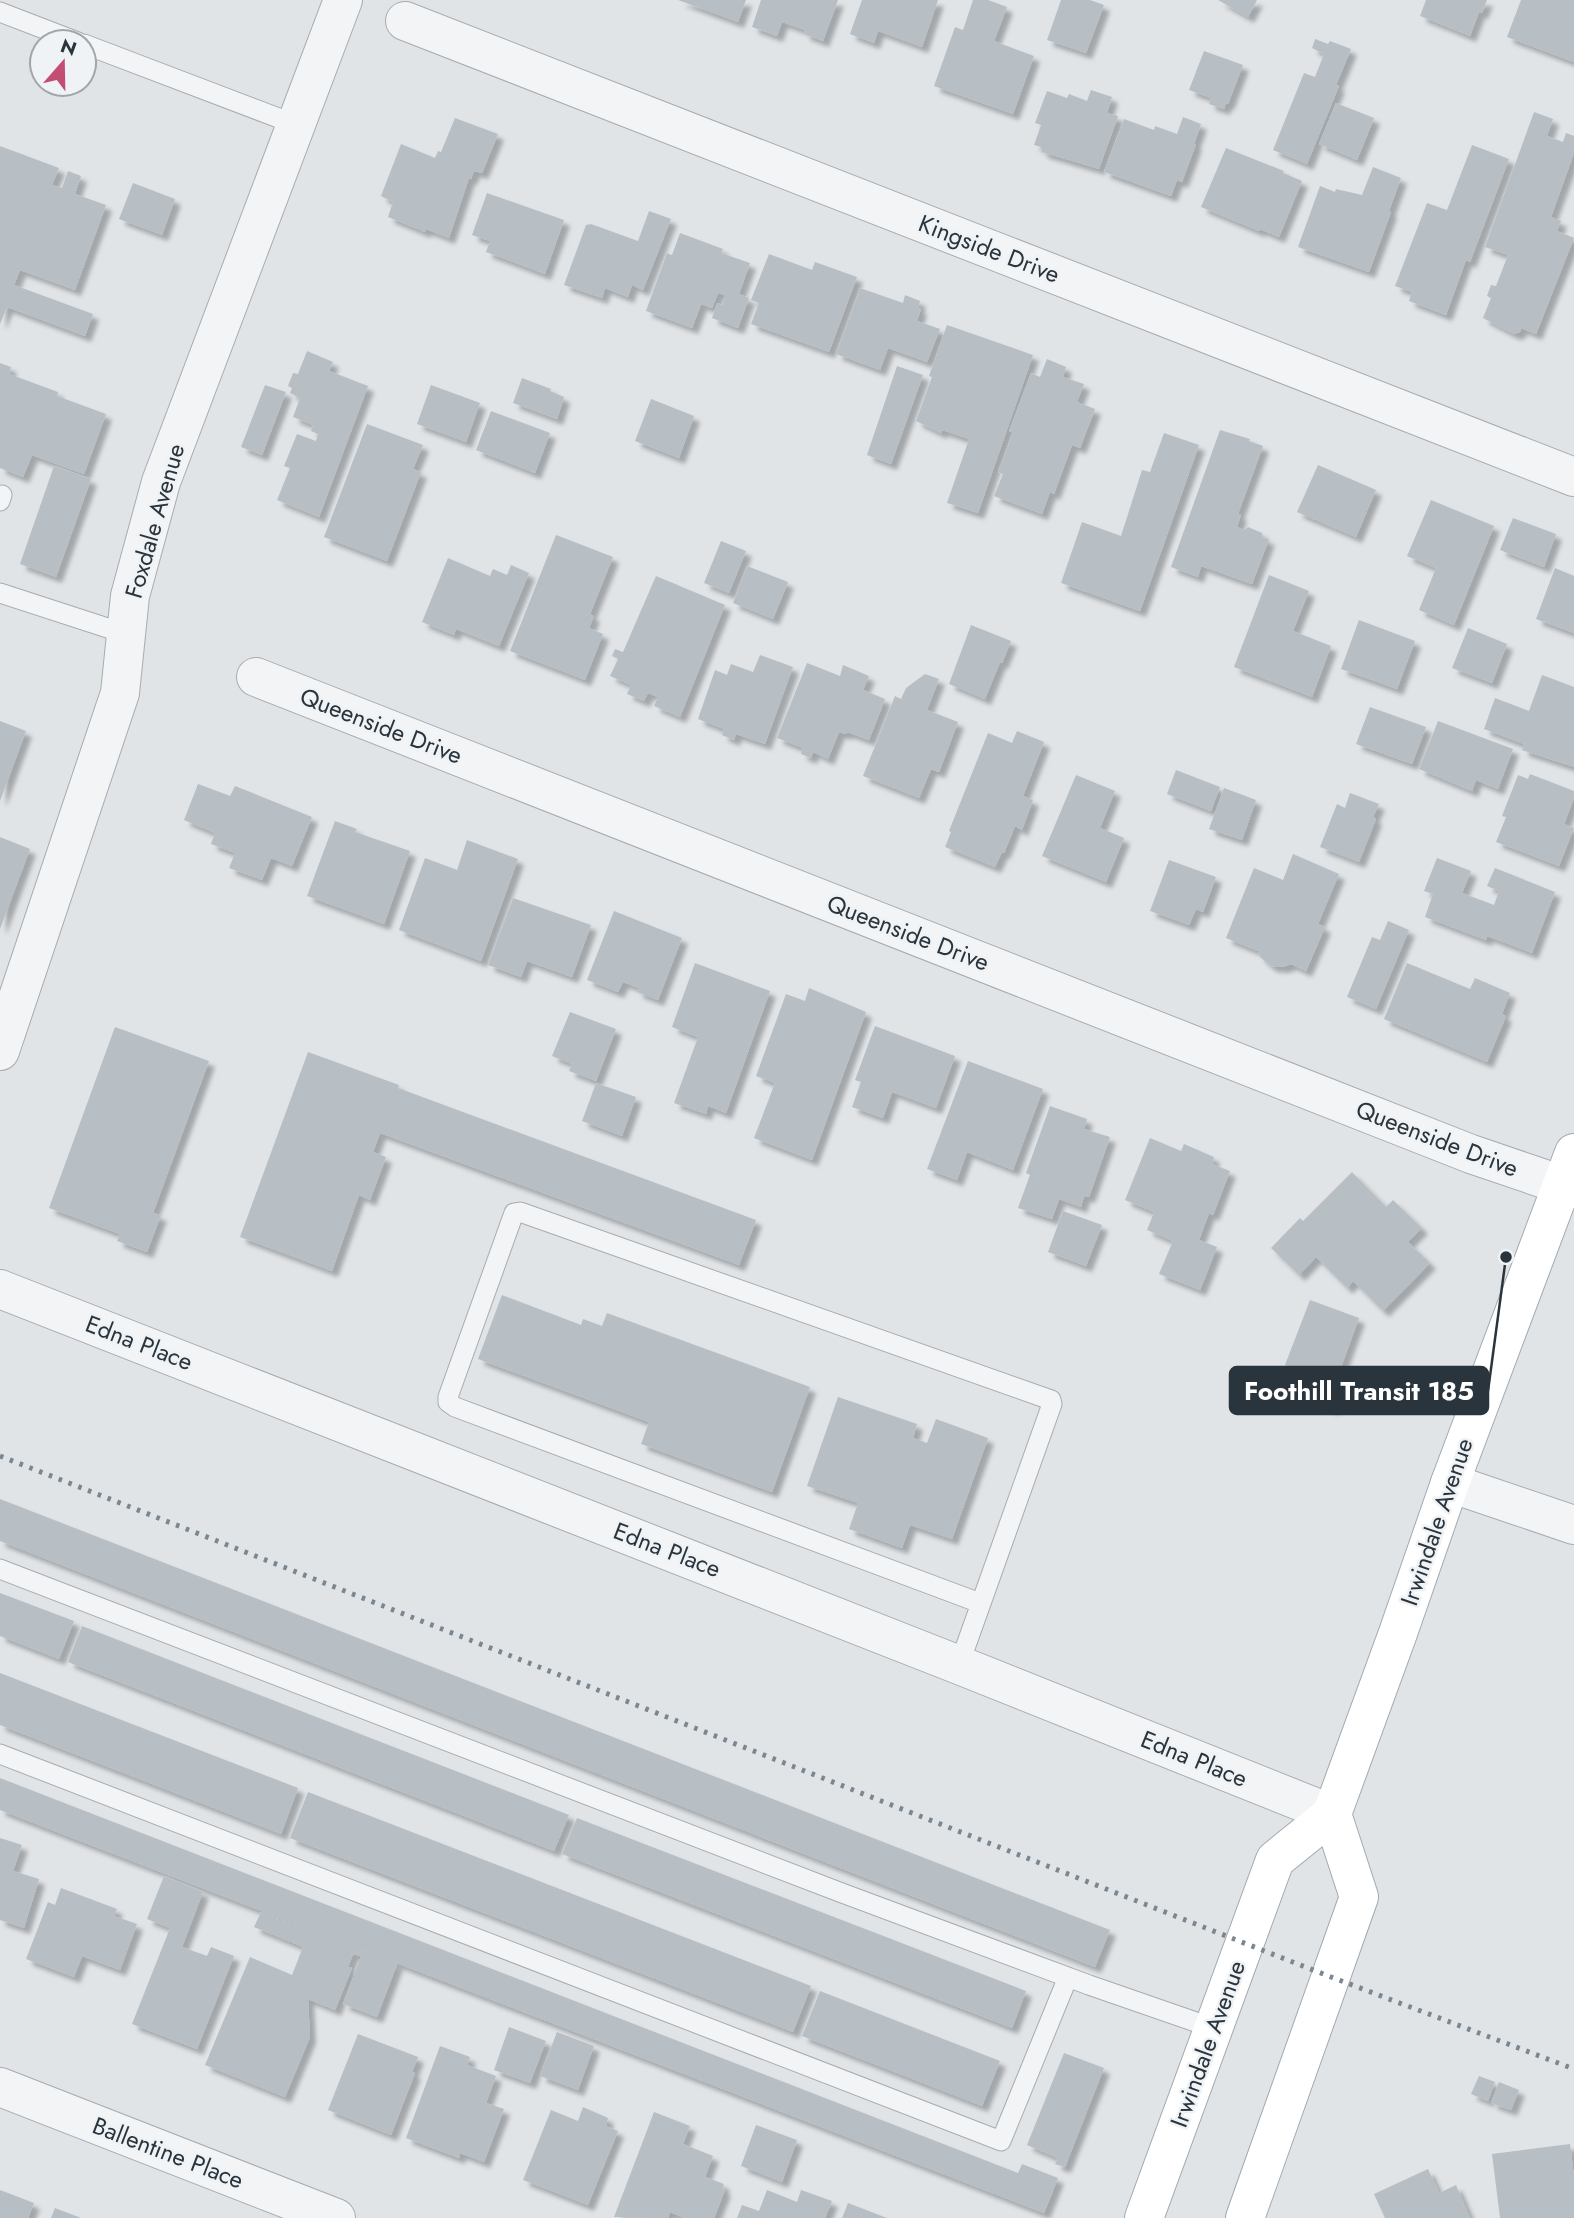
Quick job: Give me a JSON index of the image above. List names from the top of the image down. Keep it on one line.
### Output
{"streets":{"main road":["Irwindale Avenue"],"street":["Kingside Drive","Foxdale Avenue","Queenside Drive","Edna Place","Ballentine Place"]},"crossings":[["Queenside Drive","Irwindale Avenue"],["Edna Place","Irwindale Avenue"]],"places":["Foothill Transit 185"],"north":"top"}
